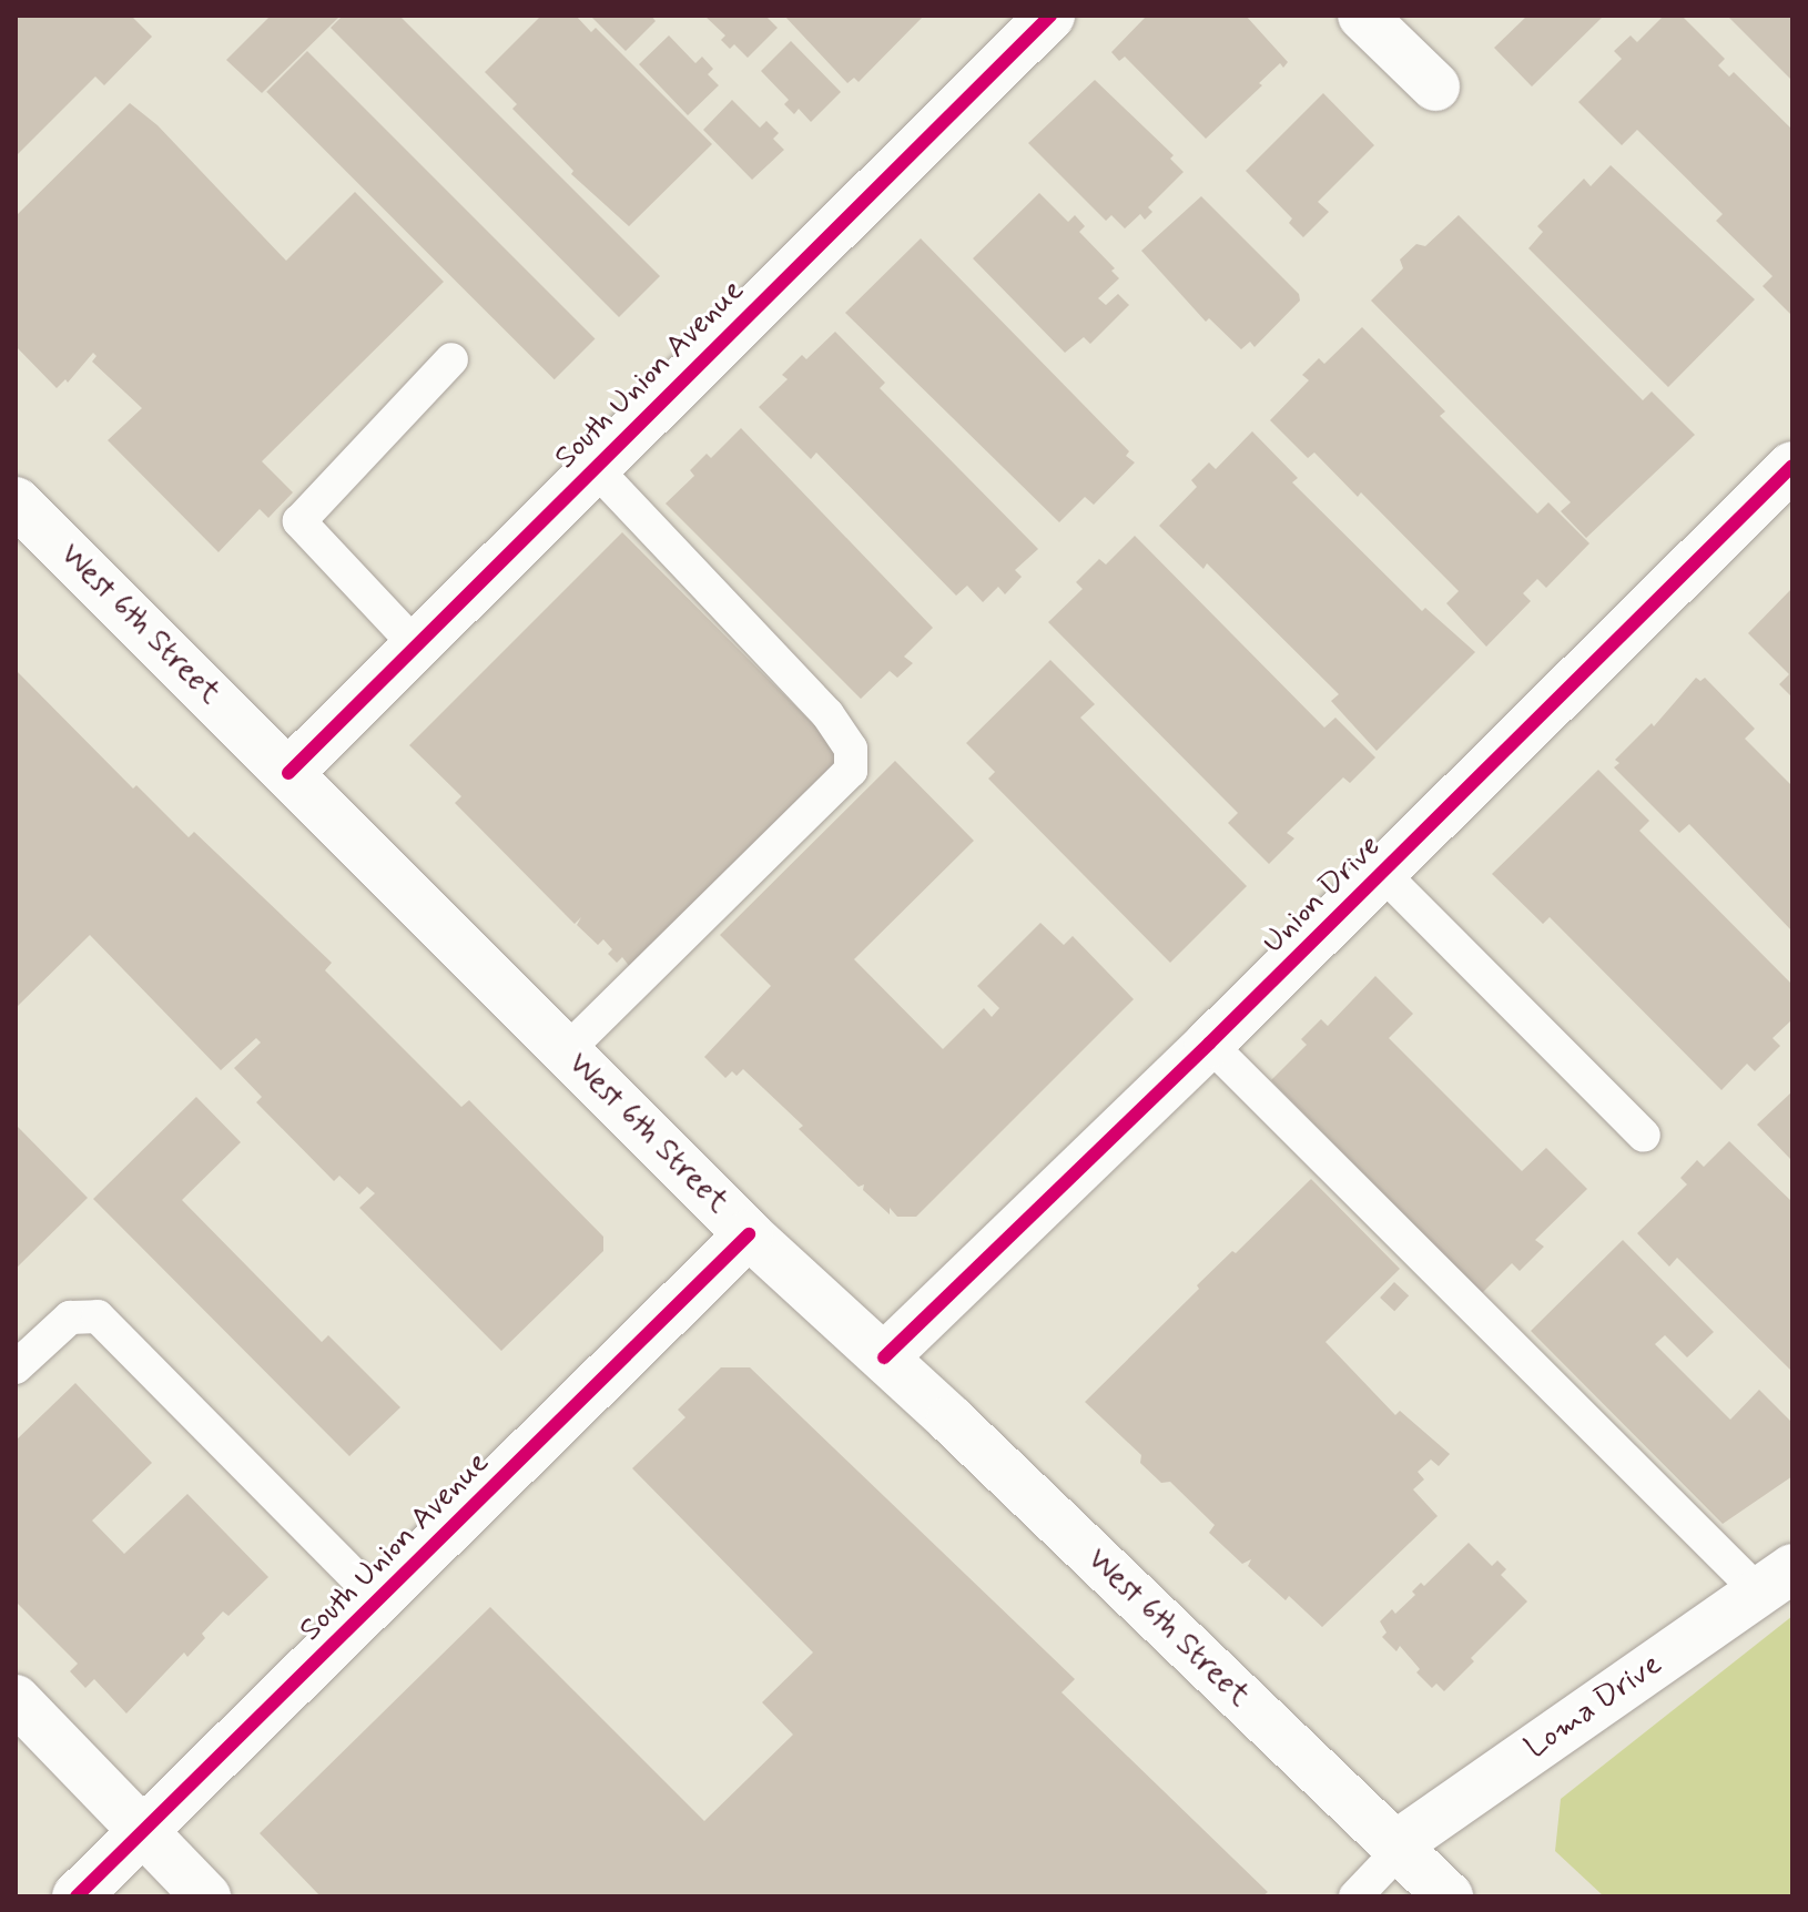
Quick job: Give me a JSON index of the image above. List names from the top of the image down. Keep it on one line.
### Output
{"streets":{"street":["South Union Avenue","West 6th Street","Union Drive","Loma Drive"]},"crossings":[["South Union Avenue","West 6th Street"],["West 6th Street","Union Drive"],["West 6th Street","Loma Drive"]]}
